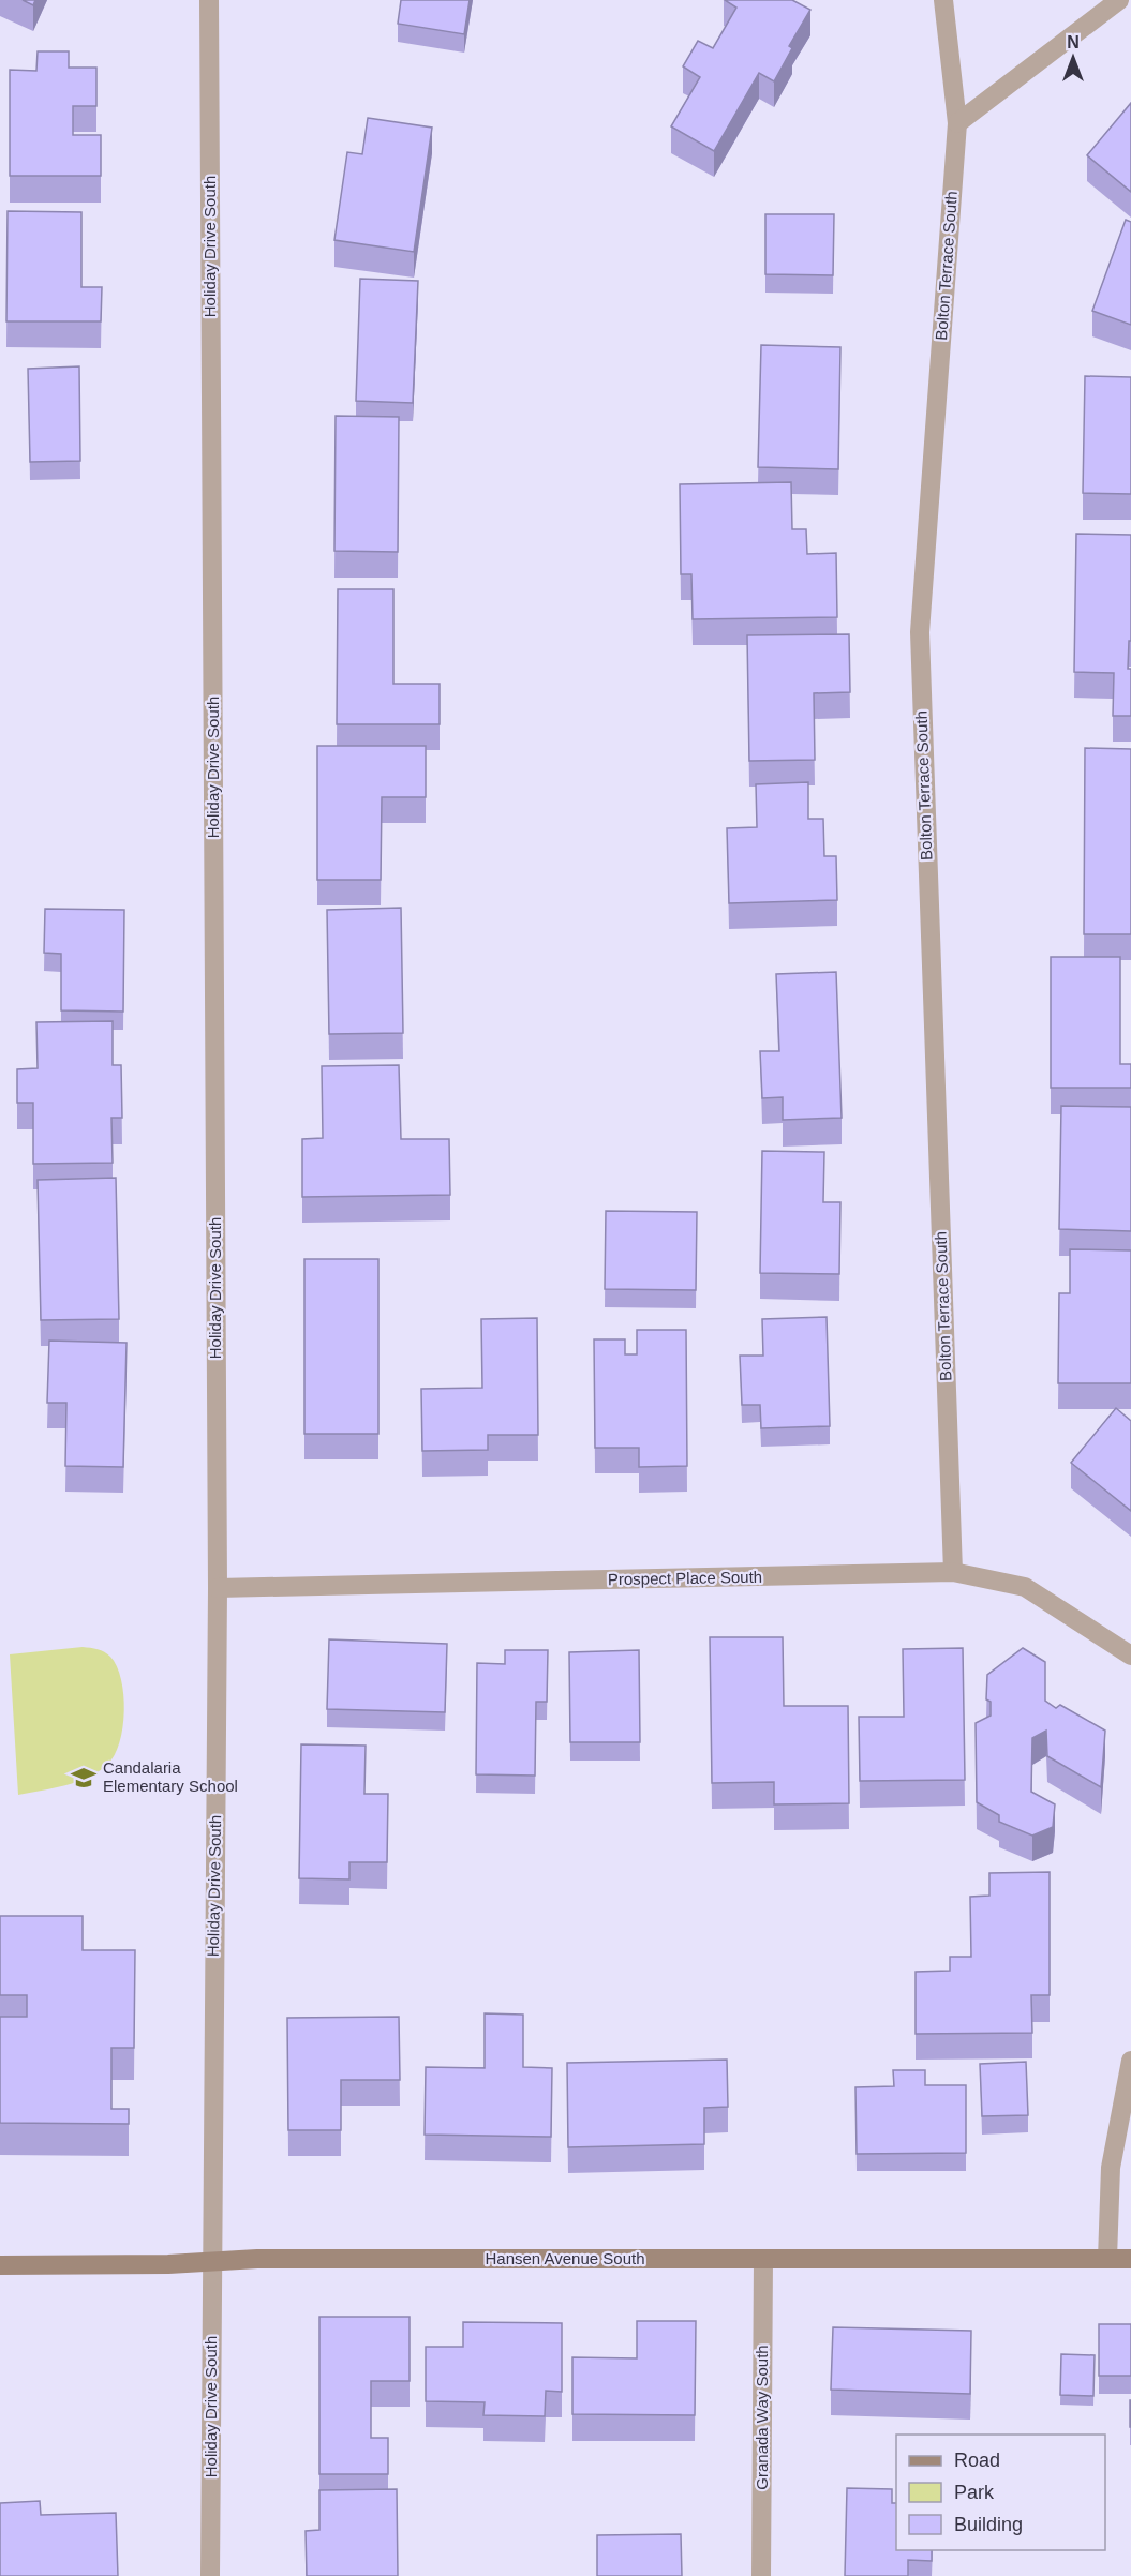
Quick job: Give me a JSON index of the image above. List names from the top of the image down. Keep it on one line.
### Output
{"streets":{"street":["Holiday Drive South","Bolton Terrace South","Prospect Place South","Hansen Avenue South","Granada Way South"]},"crossings":[["Holiday Drive South","Prospect Place South"],["Holiday Drive South","Hansen Avenue South"],["Bolton Terrace South","Prospect Place South"],["Hansen Avenue South","Granada Way South"]],"places":{"school or university":["Candalaria Elementary School"]},"legend":["Road","Park","Building"],"north":"top"}
